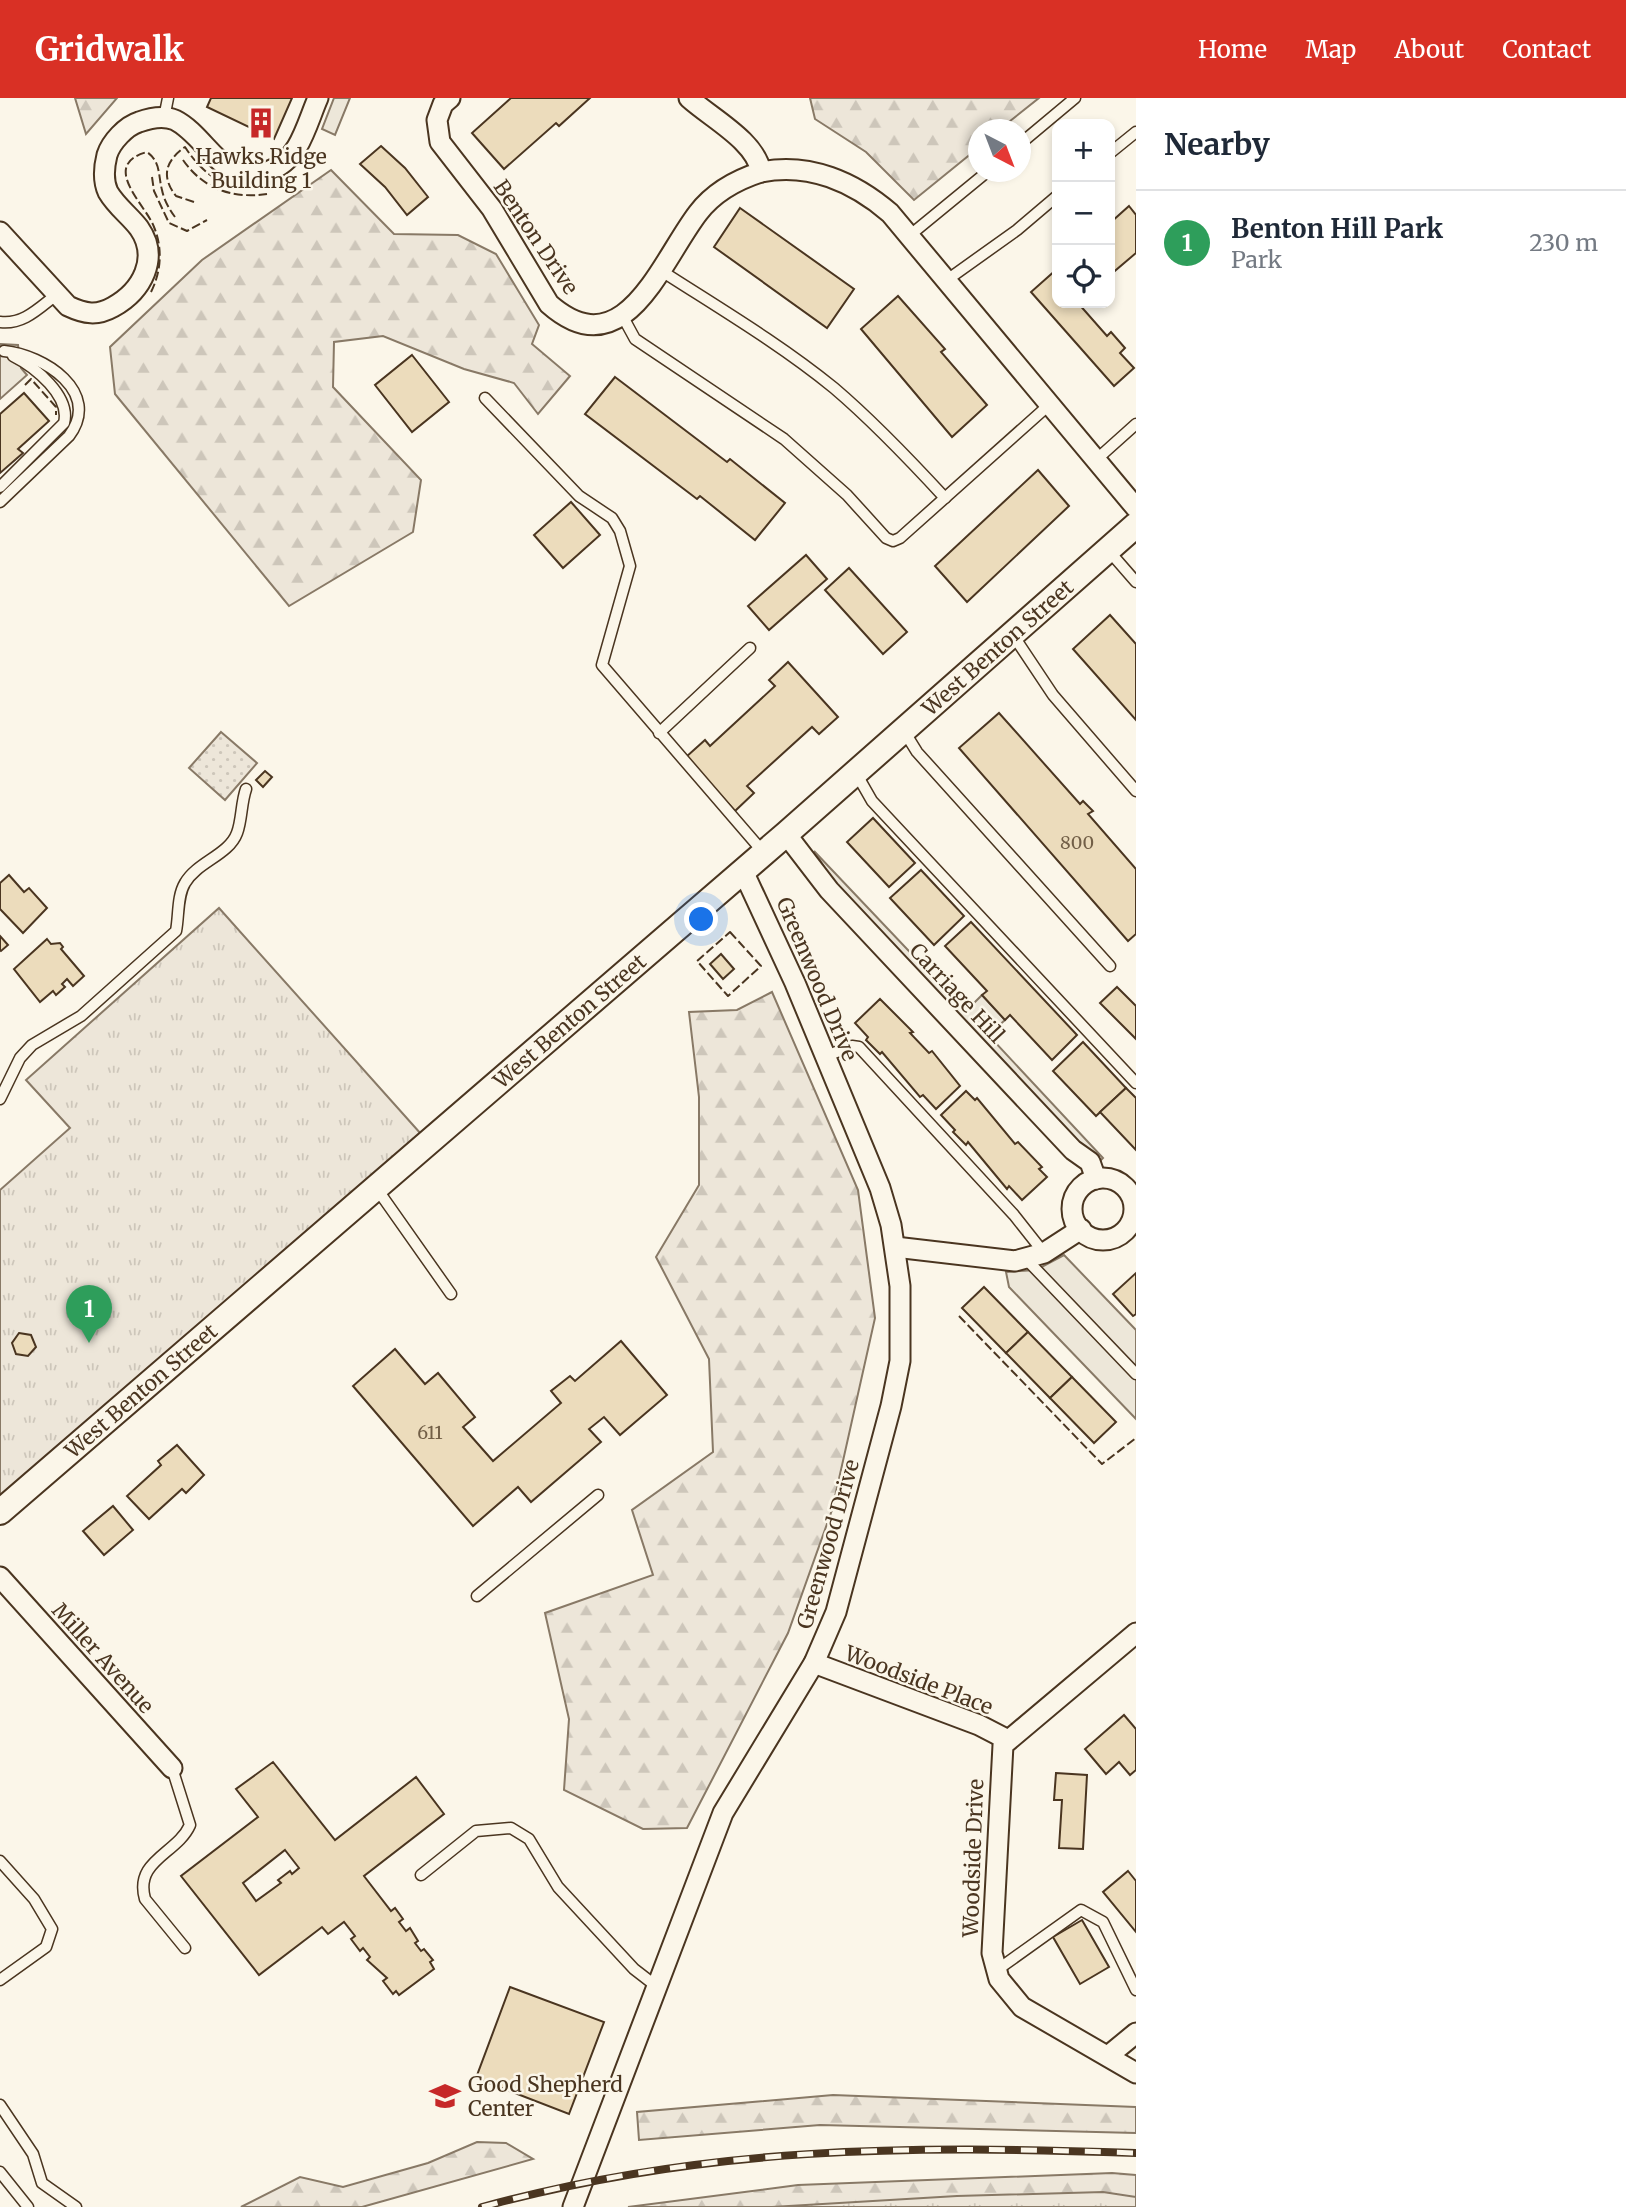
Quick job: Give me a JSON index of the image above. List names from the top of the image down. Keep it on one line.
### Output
{"streets":{"street":["Benton Drive","West Benton Street","Greenwood Drive","Carriage Hill","Miller Avenue","Woodside Place","Woodside Drive"]},"crossings":[["West Benton Street","Greenwood Drive"],["West Benton Street","Carriage Hill"],["Greenwood Drive","Woodside Place"],["Woodside Place","Woodside Drive"]],"places":{"building":["Hawks Ridge Building 1"],"school or university":["Good Shepherd Center"]},"house_numbers":["800","611"],"north":"bottom right","page":{"header":"Gridwalk","nav":["Home","Map","About","Contact"],"heading":"Nearby","map_buttons":["+","−"],"list":[{"mark":"1","name":"Benton Hill Park","note":"Park","value":"230 m"}],"pins":"1"}}
